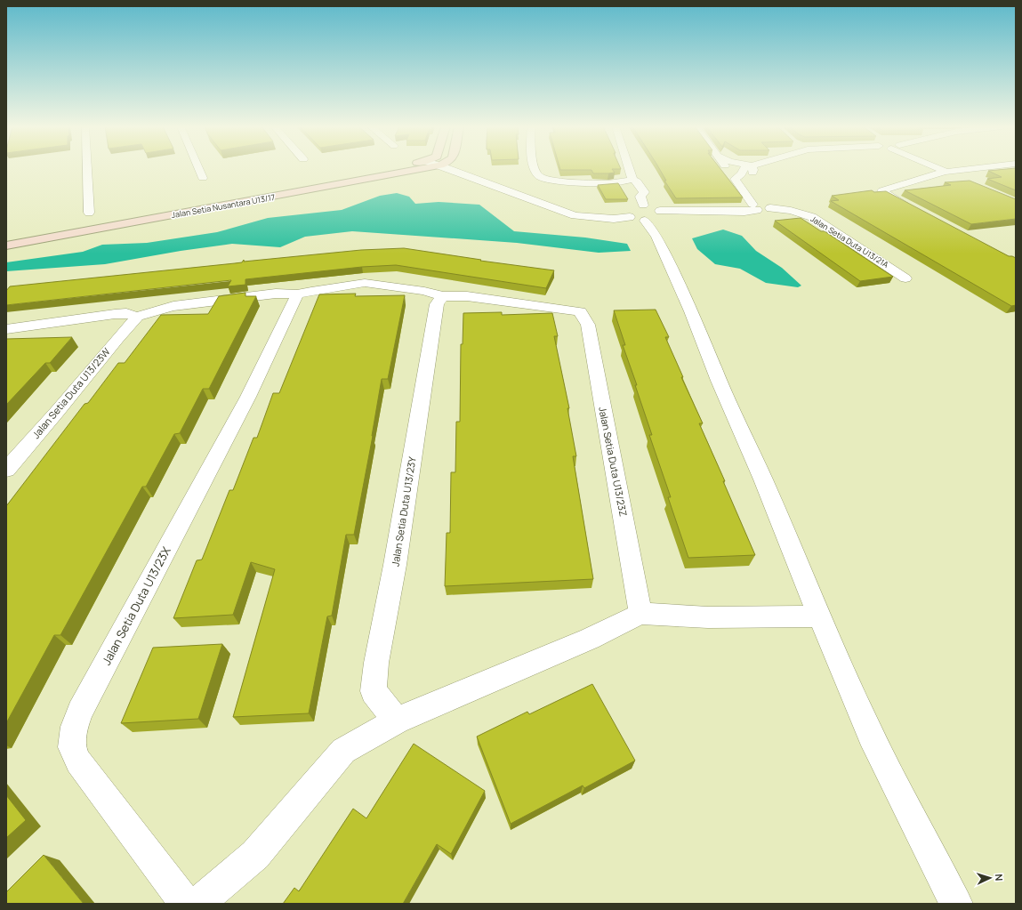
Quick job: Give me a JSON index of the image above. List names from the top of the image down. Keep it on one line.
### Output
{"streets":{"main road":["Jalan Setia Nusantara U13/17"],"street":["Jalan Setia Duta U13/21A","Jalan Setia Duta U13/23W","Jalan Setia Duta U13/23Z","Jalan Setia Duta U13/23Y","Jalan Setia Duta U13/23X"]},"crossings":[["Jalan Setia Duta U13/23Z","Jalan Setia Duta U13/23Y"]],"north":"right"}
